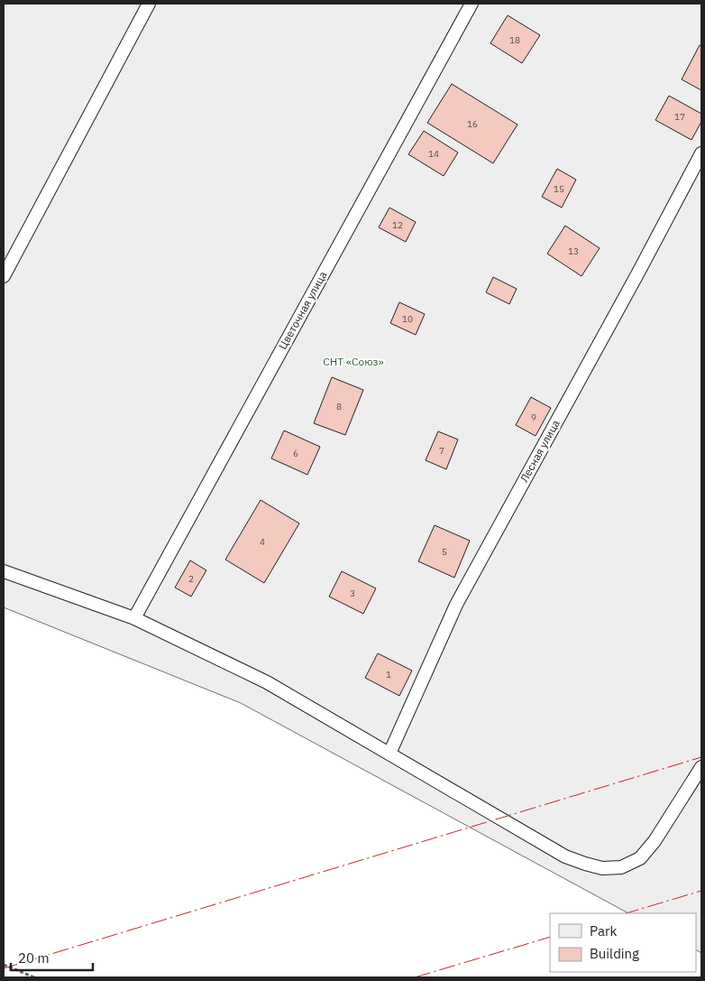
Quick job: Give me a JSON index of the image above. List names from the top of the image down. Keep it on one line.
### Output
{"streets":{"lane":["Цветочная улица","Лесная улица"]},"parks":["СНТ «Союз»"],"house_numbers":["18","17","16","14","15","12","13","10","8","9","7","6","4","5","2","3","1"],"legend":["Park","Building"],"scale_bar":"20 m"}
